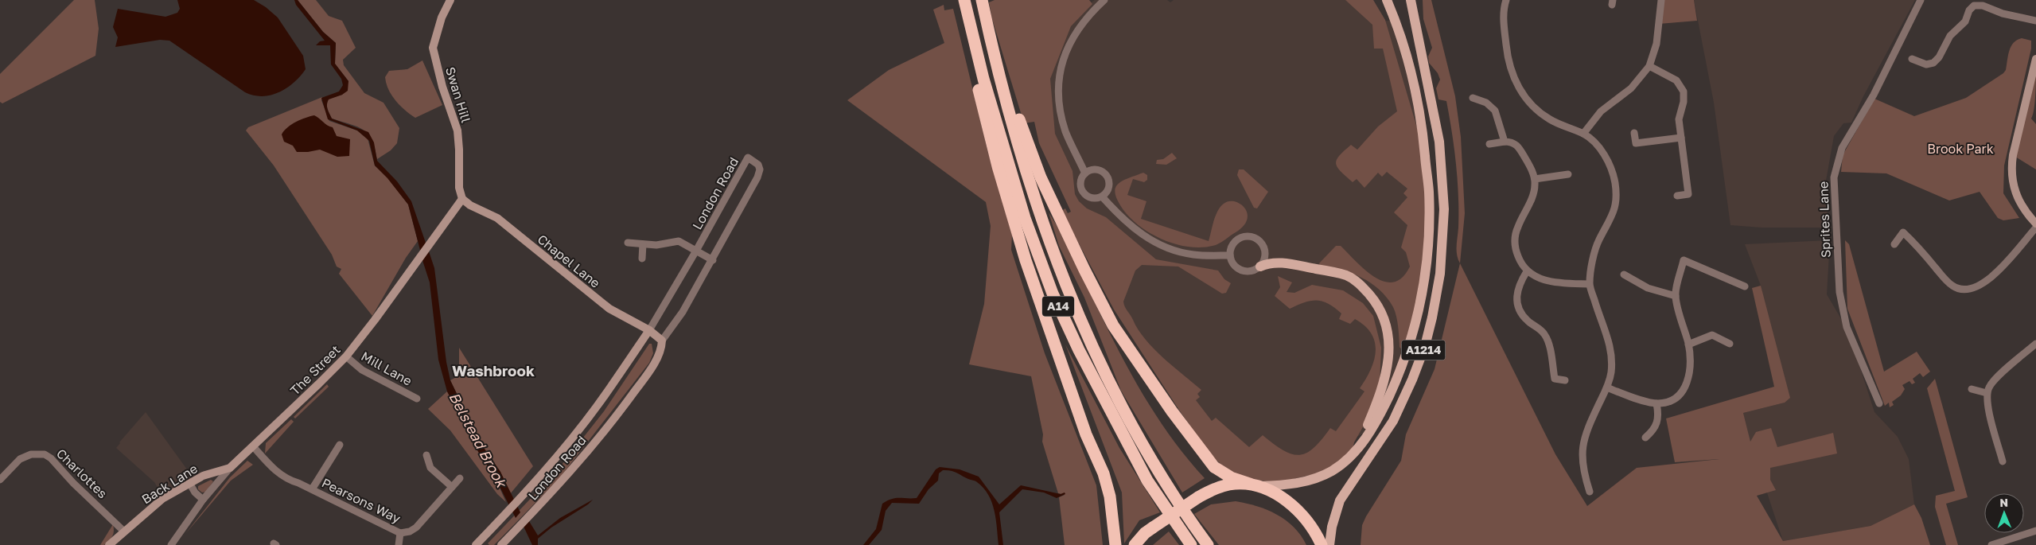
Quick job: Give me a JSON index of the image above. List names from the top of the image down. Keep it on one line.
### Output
{"streets":{"highway":["A14"],"main road":["A1214"],"street":["Swan Hill","London Road","Sprites Lane","Chapel Lane","Mill Lane","The Street","Charlottes","Back Lane","Pearsons Way"]},"crossings":[["Swan Hill","Chapel Lane"],["Swan Hill","The Street"],["London Road","Chapel Lane"],["Chapel Lane","The Street"],["A14","A1214"],["Mill Lane","The Street"],["The Street","Back Lane"],["The Street","Pearsons Way"],["Charlottes","Back Lane"]],"districts":["Washbrook"],"water":["Belstead Brook"],"parks":["Brook Park"],"north":"top"}
